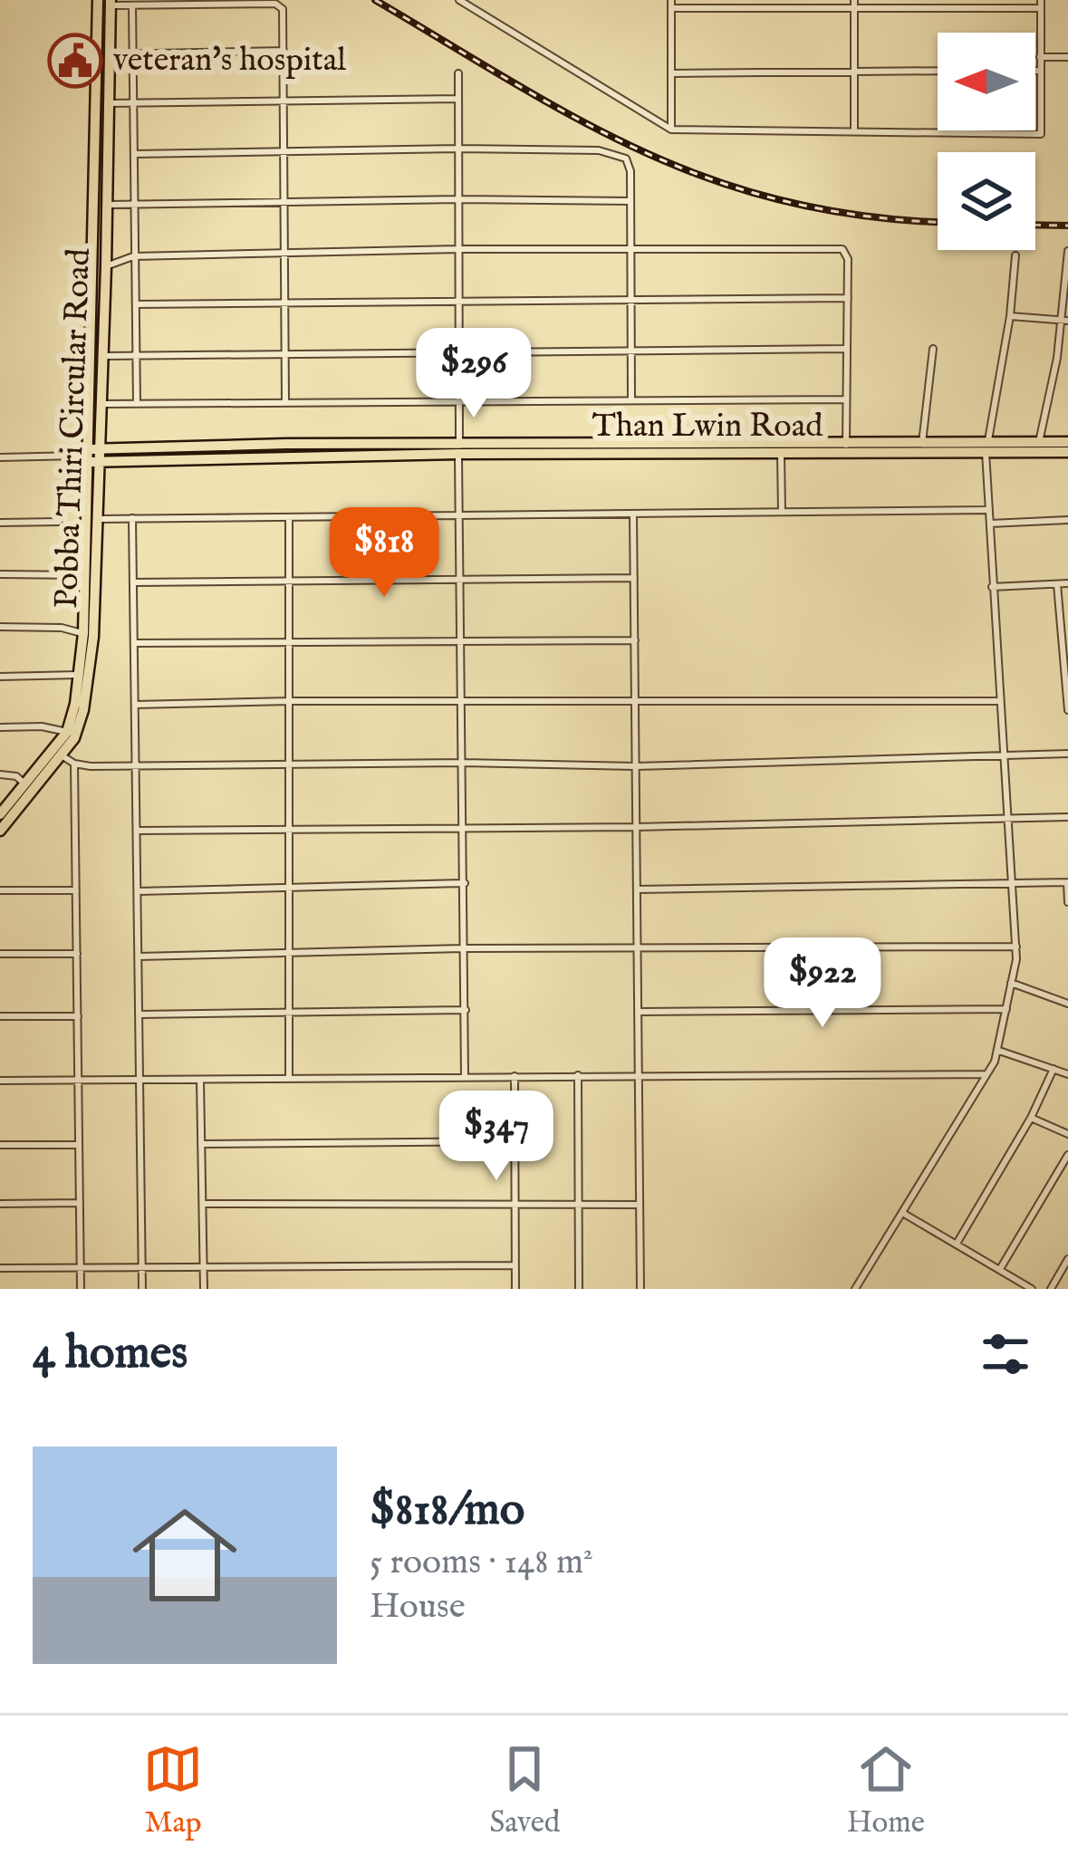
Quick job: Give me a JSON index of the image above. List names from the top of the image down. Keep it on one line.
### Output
{"streets":{"main road":["Than Lwin Road","Pobba Thiri Circular Road"]},"crossings":[["Than Lwin Road","Pobba Thiri Circular Road"]],"places":{"public building":["veteran's hospital"]},"north":"left","page":{"price":["$296","$818","$922","$347"],"heading":"4 homes","list":[{"name":"$818/mo","note":"5 rooms · 148 m² · House"}],"tabs":["Map","Saved","Home"]}}
